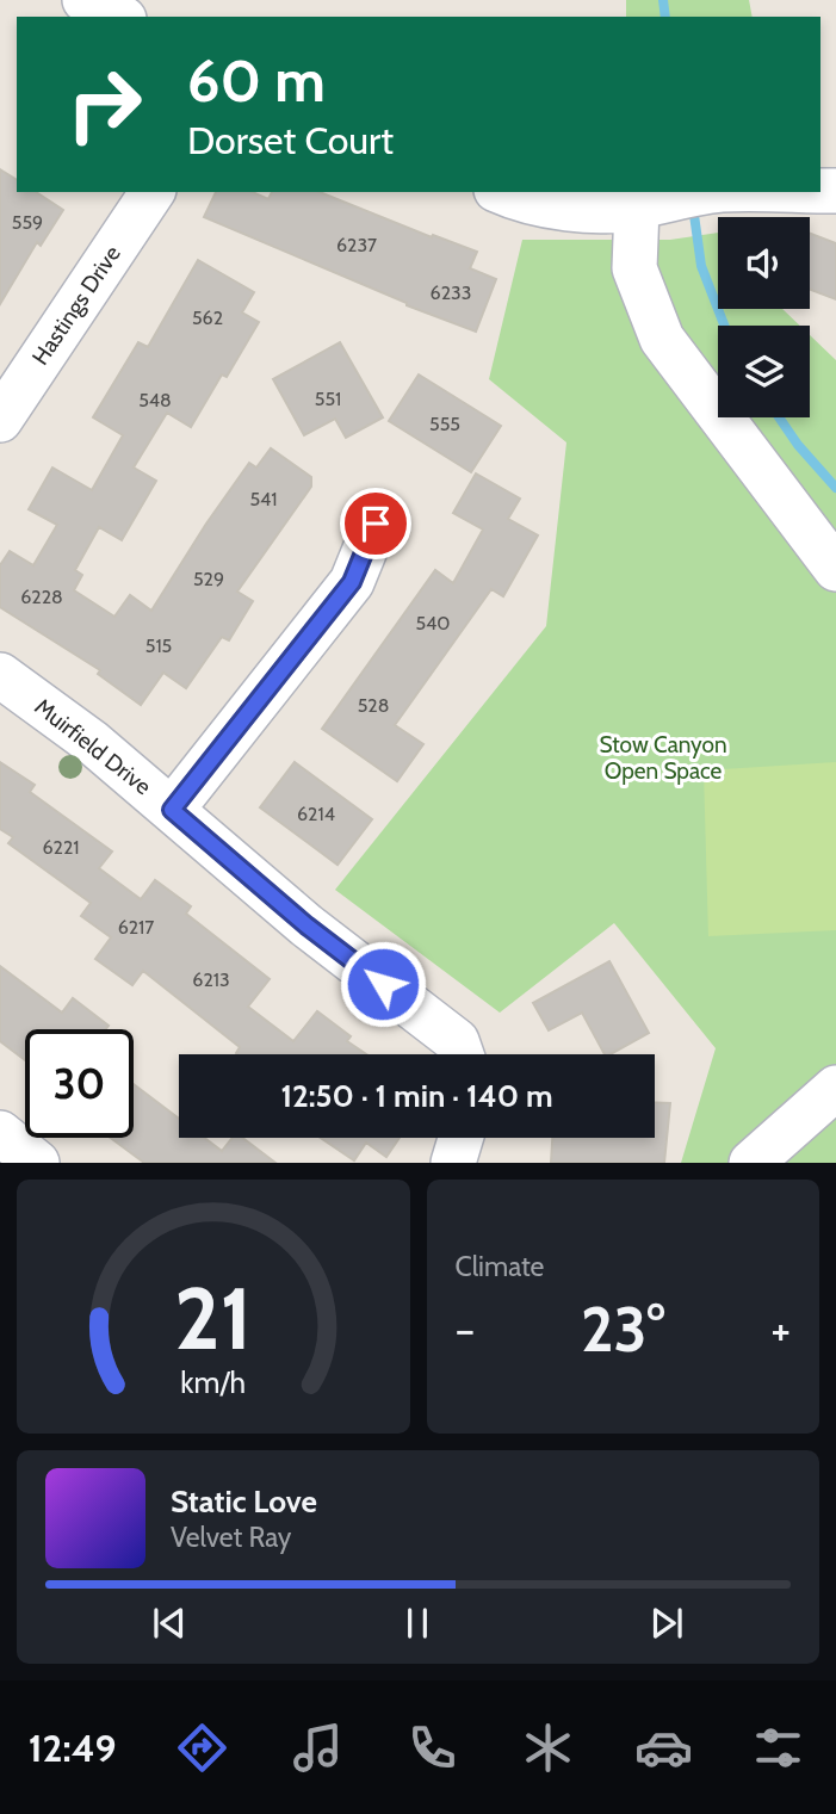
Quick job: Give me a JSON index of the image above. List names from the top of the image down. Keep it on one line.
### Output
{"streets":{"street":["Hastings Drive","Muirfield Drive"]},"parks":["Stow Canyon Open Space"],"house_numbers":["559","6237","6233","562","551","548","555","541","529","6228","540","515","528","6214","6221","6217","6213"],"page":{"turn":["60 m","Dorset Court"],"limit":"30","trip":"12:50 · 1 min · 140 m","tile":"Climate","heat":["−","23°","+"],"song":["Static Love","Velvet Ray"],"tabs":"12:49","gauge":["21","km/h"]}}
